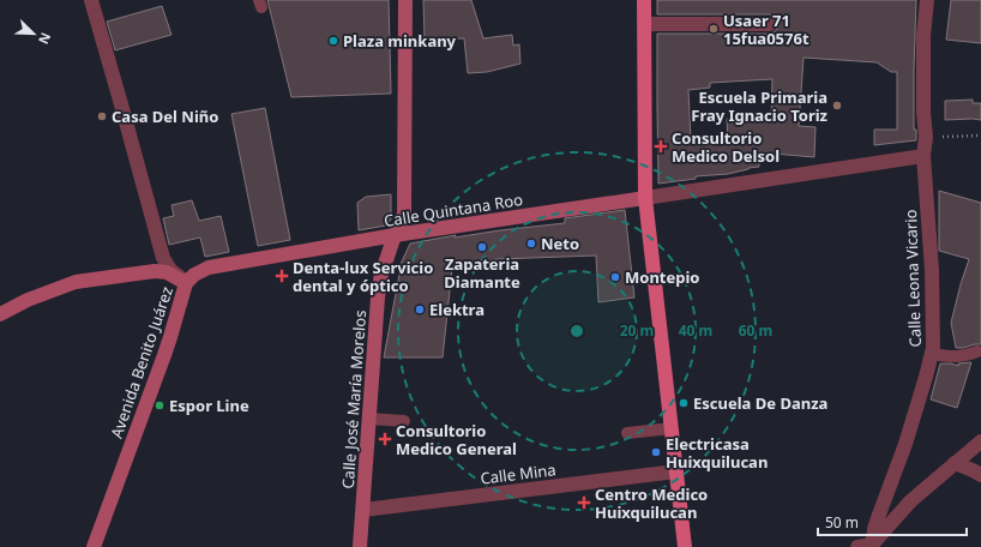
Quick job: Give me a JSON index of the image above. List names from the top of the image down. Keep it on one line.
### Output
{"streets":{"main road":["Calle Quintana Roo","Avenida Benito Juárez","Calle José María Morelos"],"street":["Calle Leona Vicario","Calle Mina"]},"crossings":[["Calle Quintana Roo","Calle Leona Vicario"],["Calle Quintana Roo","Avenida Benito Juárez"],["Calle Quintana Roo","Calle José María Morelos"],["Calle José María Morelos","Calle Mina"]],"places":{"other":["Usaer 71 15fua0576t","Plaza minkany","Escuela Primaria Fray Ignacio Toriz","Casa Del Niño","Neto","Zapateria Diamante","Montepio","Elektra","Escuela De Danza","Espor Line","Electricasa Huixquilucan"],"health":["Consultorio Medico Delsol","Denta-lux Servicio dental y óptico","Consultorio Medico General","Centro Medico Huixquilucan"]},"scale_bar":"50 m","north":"bottom right","rings":["20 m","40 m","60 m"]}
